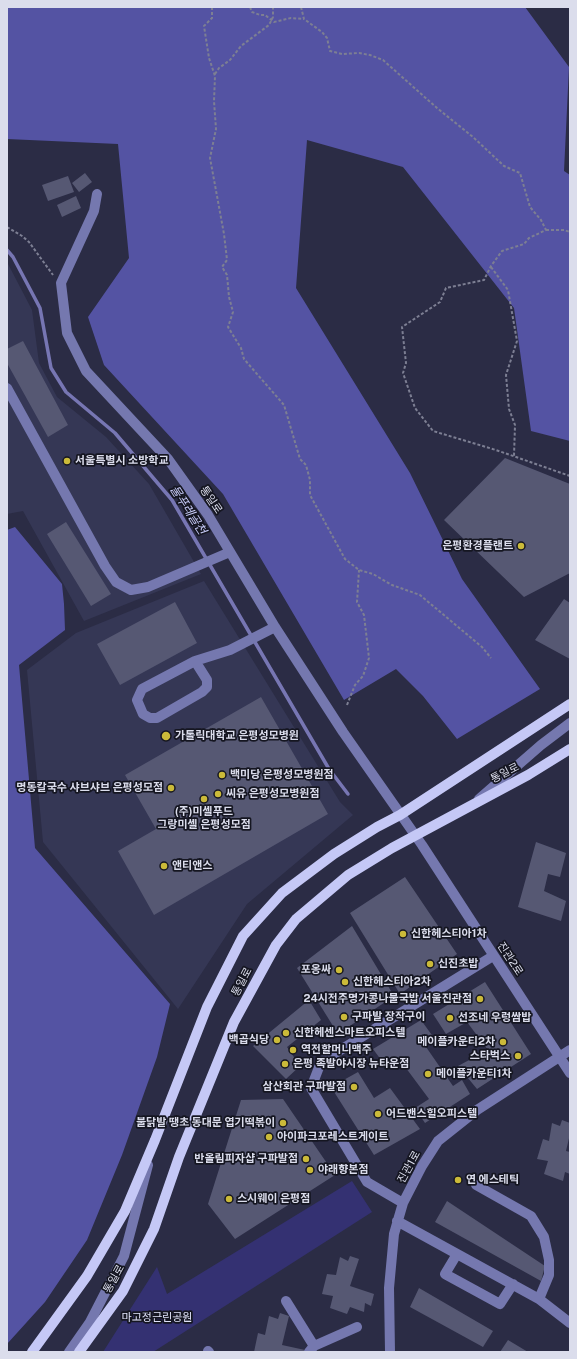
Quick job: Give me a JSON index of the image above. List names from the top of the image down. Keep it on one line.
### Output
{"streets":{"main road":["통일로"],"street":["진관2로","진관1로"]},"crossings":[["통일로","진관2로"],["진관2로","진관1로"]],"water":["물푸레골천"],"parks":["마고정근린공원"],"places":["서울특별시 소방학교","은평환경플랜트","가톨릭대학교 은평성모병원","백미당 은평성모병원점","명동칼국수 샤브샤브 은평성모점","씨유 은평성모병원점","(주)미셸푸드 그랑미셸 은평성모점","앤티앤스","신한헤스티아1차","신진초밥","포옹싸","신한헤스티아2차","24시전주명가콩나물국밥 서울진관점","구파발 장작구이","선조네 우렁쌈밥","신한헤센스마트오피스텔","백곱식당","메이플카운티2차","역전할머니맥주","스타벅스","은평 족발야시장 뉴타운점","메이플카운티1차","삼산회관 구파발점","어드밴스힐오피스텔","불닭발 땡초 동대문 엽기떡볶이","아이파크포레스트게이트","반올림피자샵 구파발점","야래향본점","연 에스테틱","스시웨이 은평점"]}
